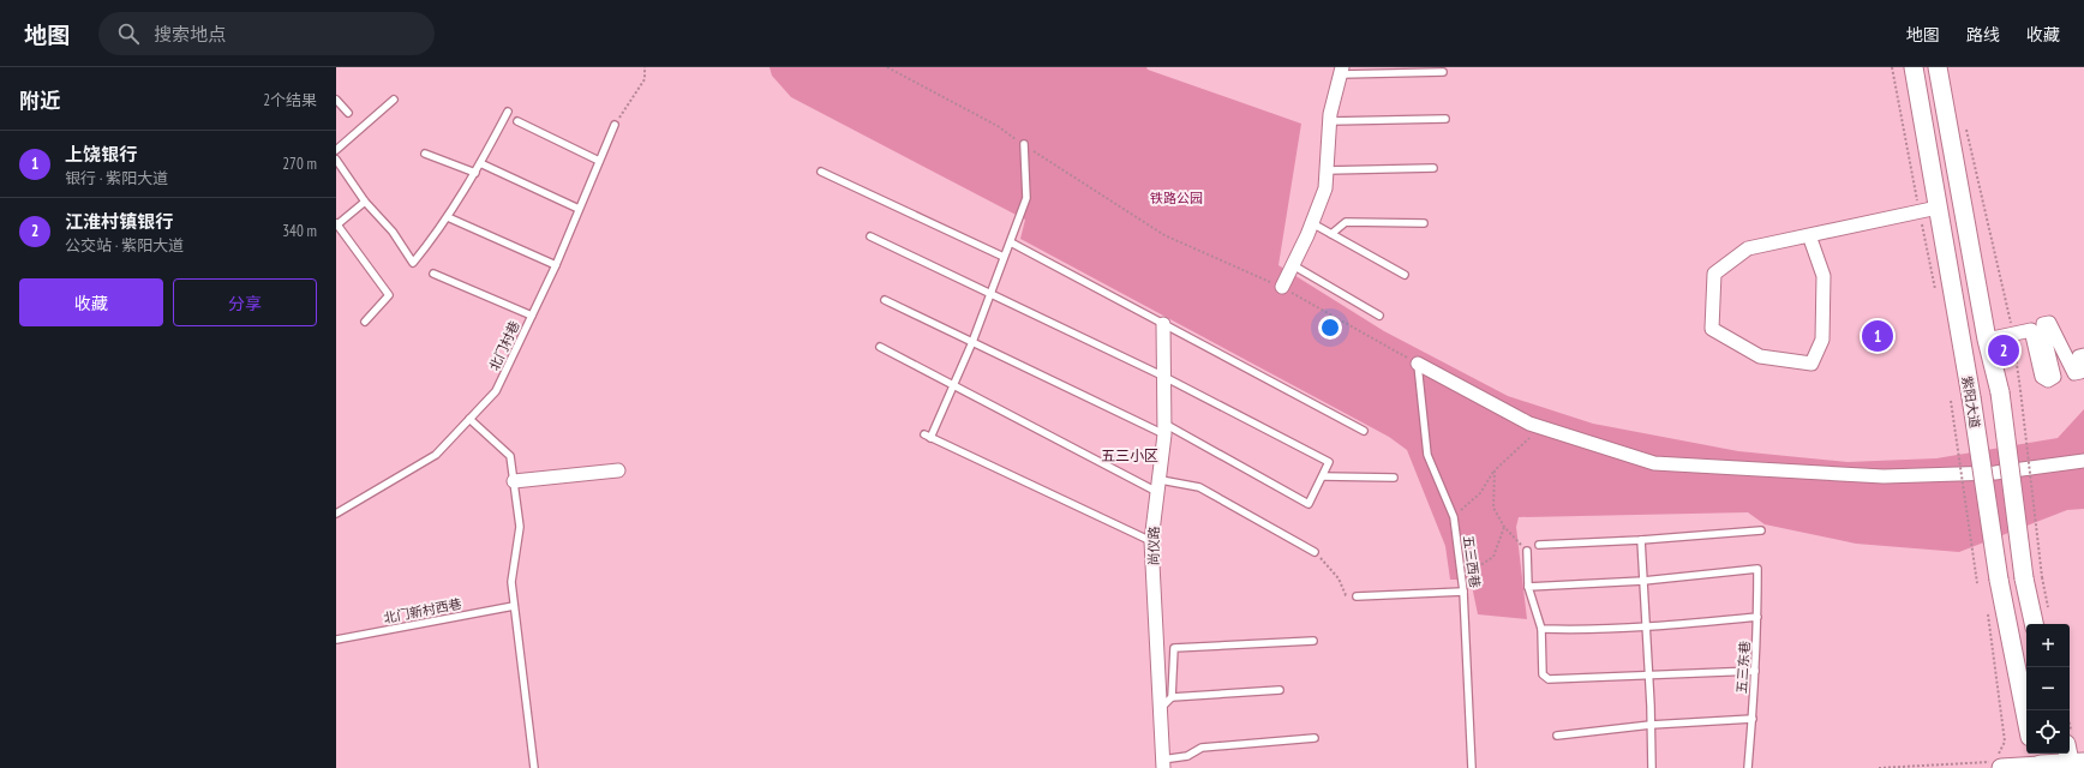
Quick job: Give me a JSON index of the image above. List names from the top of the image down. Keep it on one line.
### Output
{"streets":{"main road":["紫阳大道"],"street":["尚仪路"],"lane":["北门村巷","五三西巷","北门新村西巷","五三东巷"]},"districts":["五三小区"],"parks":["铁路公园"],"page":{"header":"地图","search":"搜索地点","nav":["地图","路线","收藏"],"heading":["附近","2个结果"],"list":[{"mark":"1","name":"上饶银行","note":"银行 · 紫阳大道","value":"270 m"},{"mark":"2","name":"江淮村镇银行","note":"公交站 · 紫阳大道","value":"340 m"}],"buttons":["收藏","分享"],"pins":["1","2"],"map_buttons":["+","−"]}}
